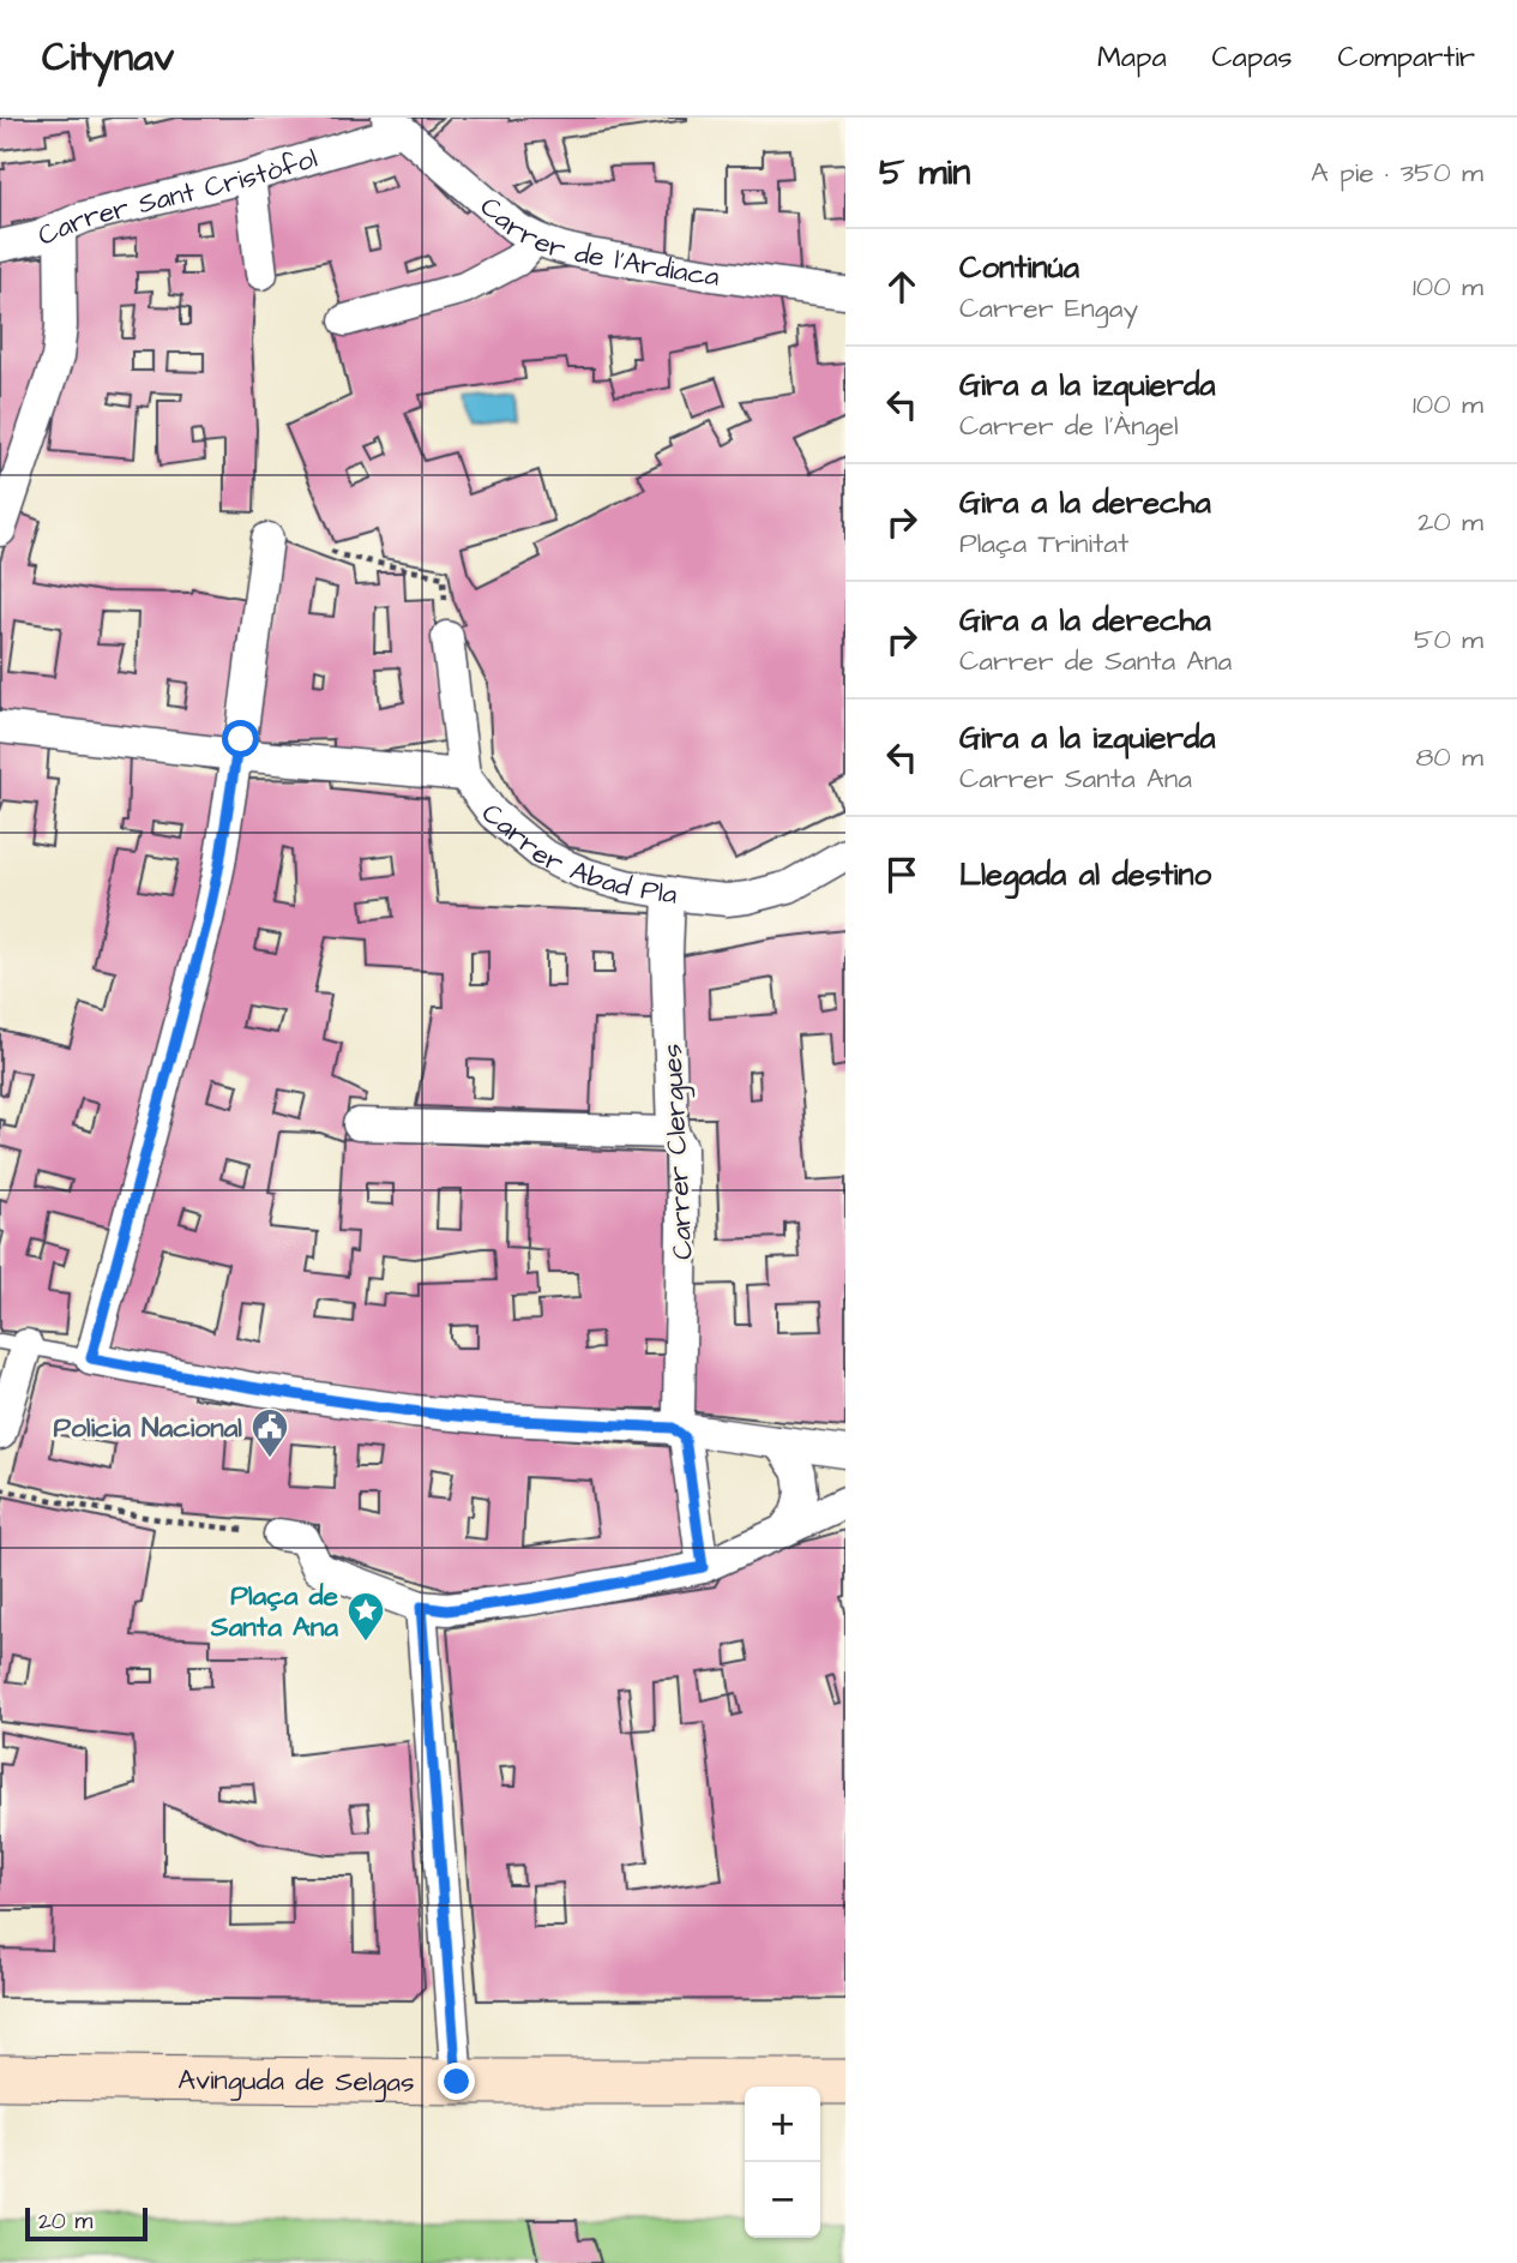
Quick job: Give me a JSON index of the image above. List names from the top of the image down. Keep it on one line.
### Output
{"streets":{"street":["Carrer Sant Cristòfol","Carrer de l'Ardiaca","Carrer Abad Pla","Carrer Clergues","Avinguda de Selgas"]},"crossings":[["Carrer Sant Cristòfol","Carrer de l'Ardiaca"],["Carrer Abad Pla","Carrer Clergues"]],"places":{"public building":["Policia Nacional"],"place":["Plaça de Santa Ana"]},"scale_bar":"20 m","page":{"header":"Citynav","nav":["Mapa","Capas","Compartir"],"heading":["5 min","A pie · 350 m"],"list":[["Continúa","Carrer Engay","100 m"],["Gira a la izquierda","Carrer de l'Àngel","100 m"],["Gira a la derecha","Plaça Trinitat","20 m"],["Gira a la derecha","Carrer de Santa Ana","50 m"],["Gira a la izquierda","Carrer Santa Ana","80 m"],"Llegada al destino"],"map_buttons":["+","−"],"scale":"20 m"}}
